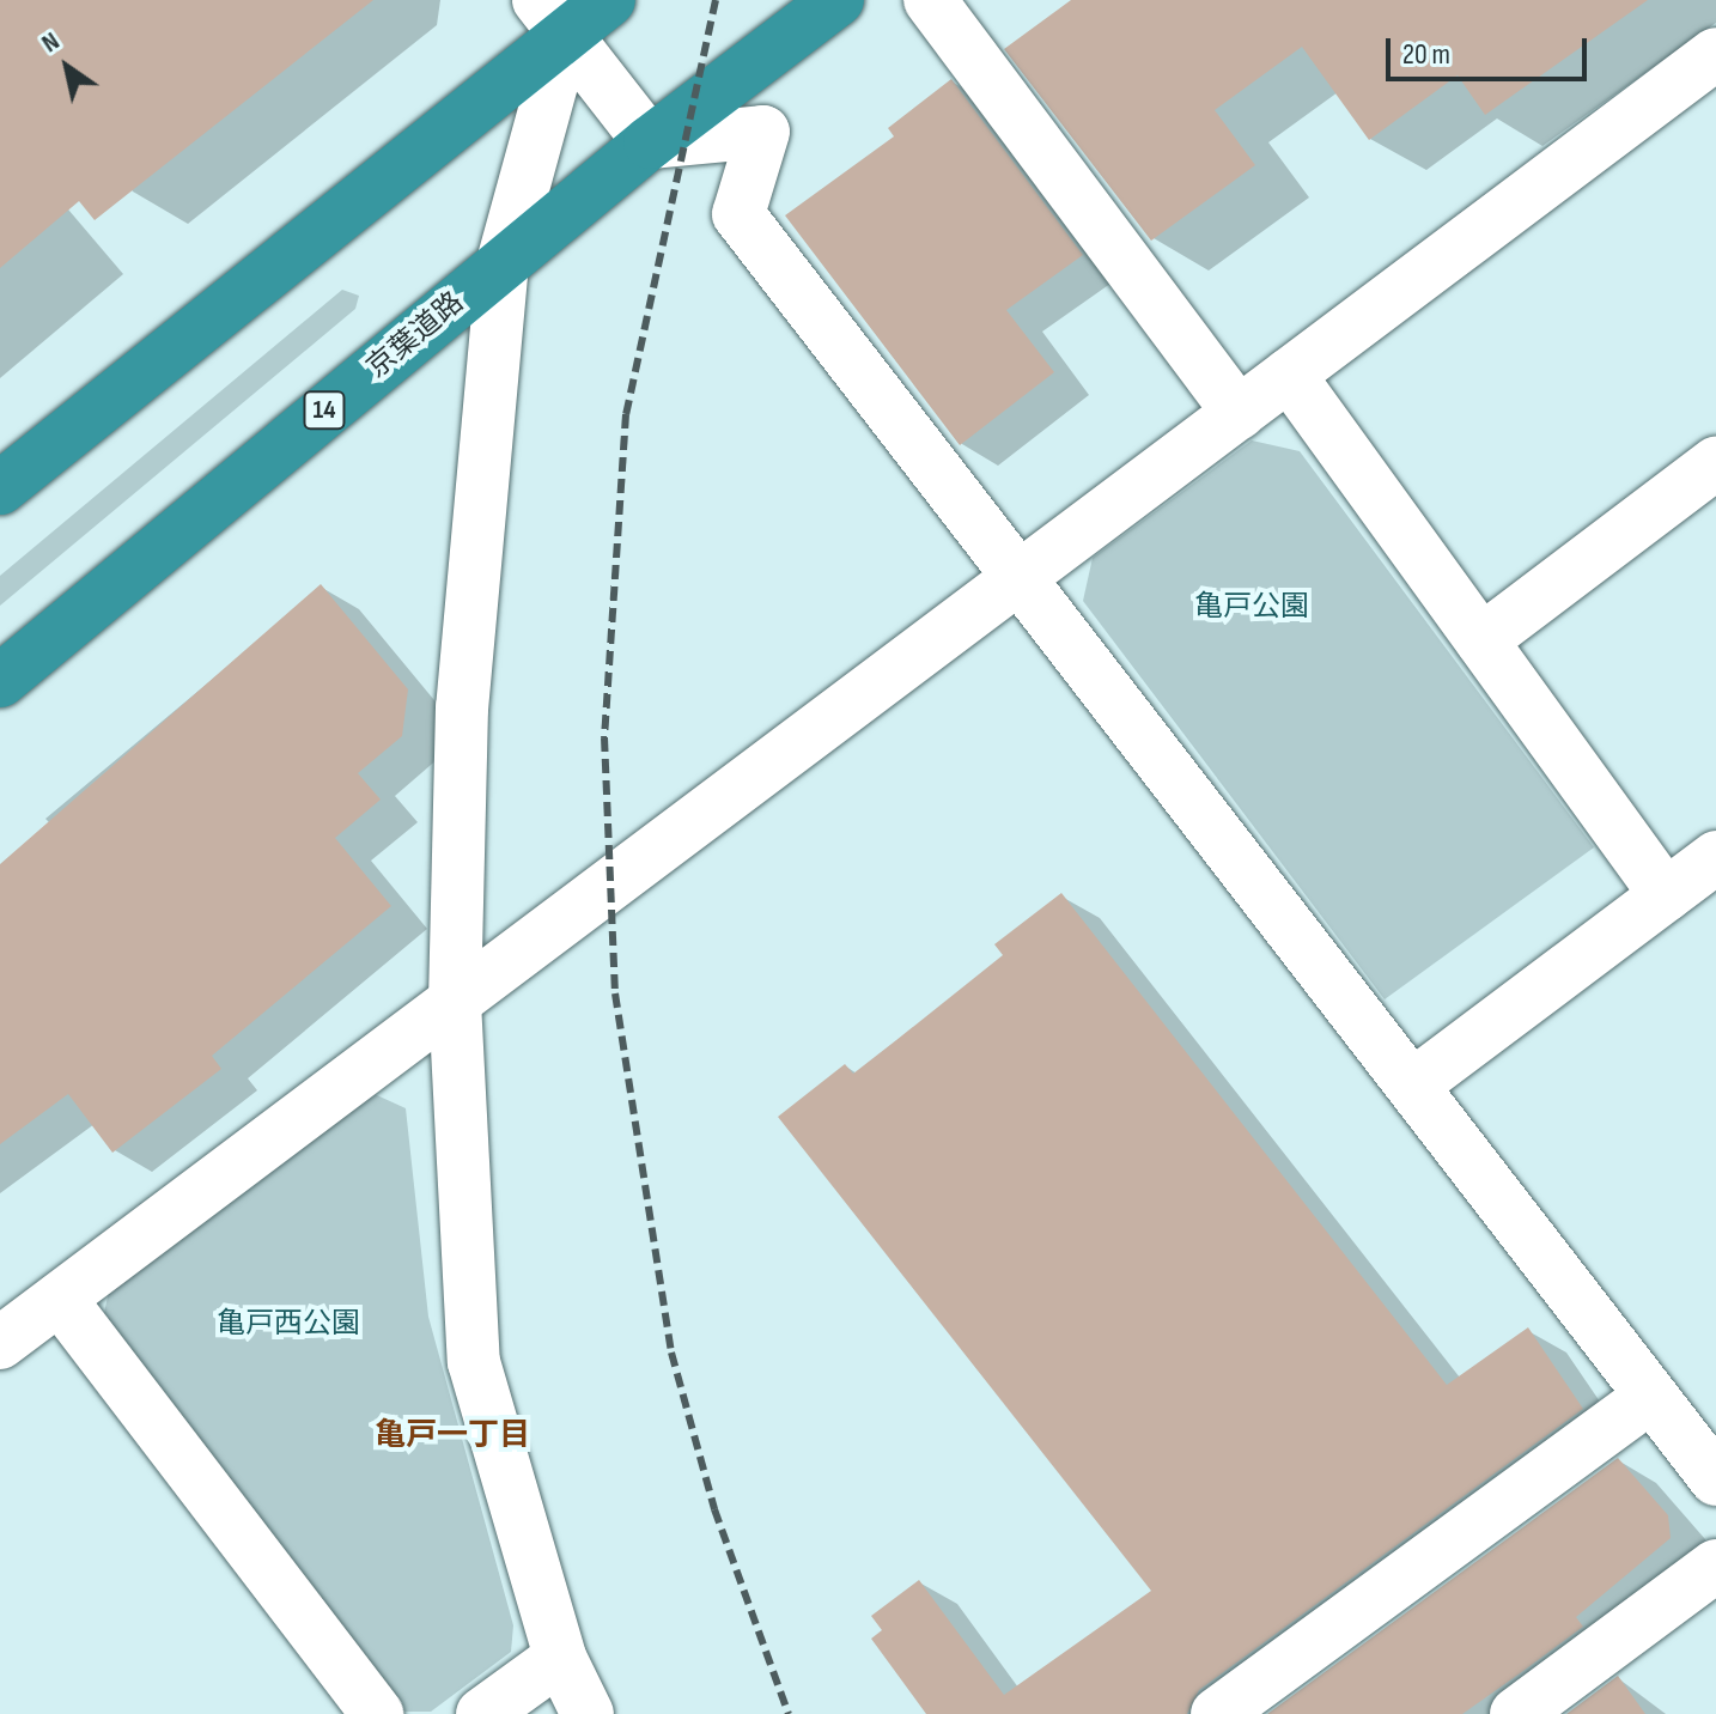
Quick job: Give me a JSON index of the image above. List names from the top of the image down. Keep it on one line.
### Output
{"streets":{"highway":["京葉道路","14"]},"districts":["亀戸一丁目"],"parks":["亀戸公園","亀戸西公園"],"scale_bar":"20 m","north":"top left"}
